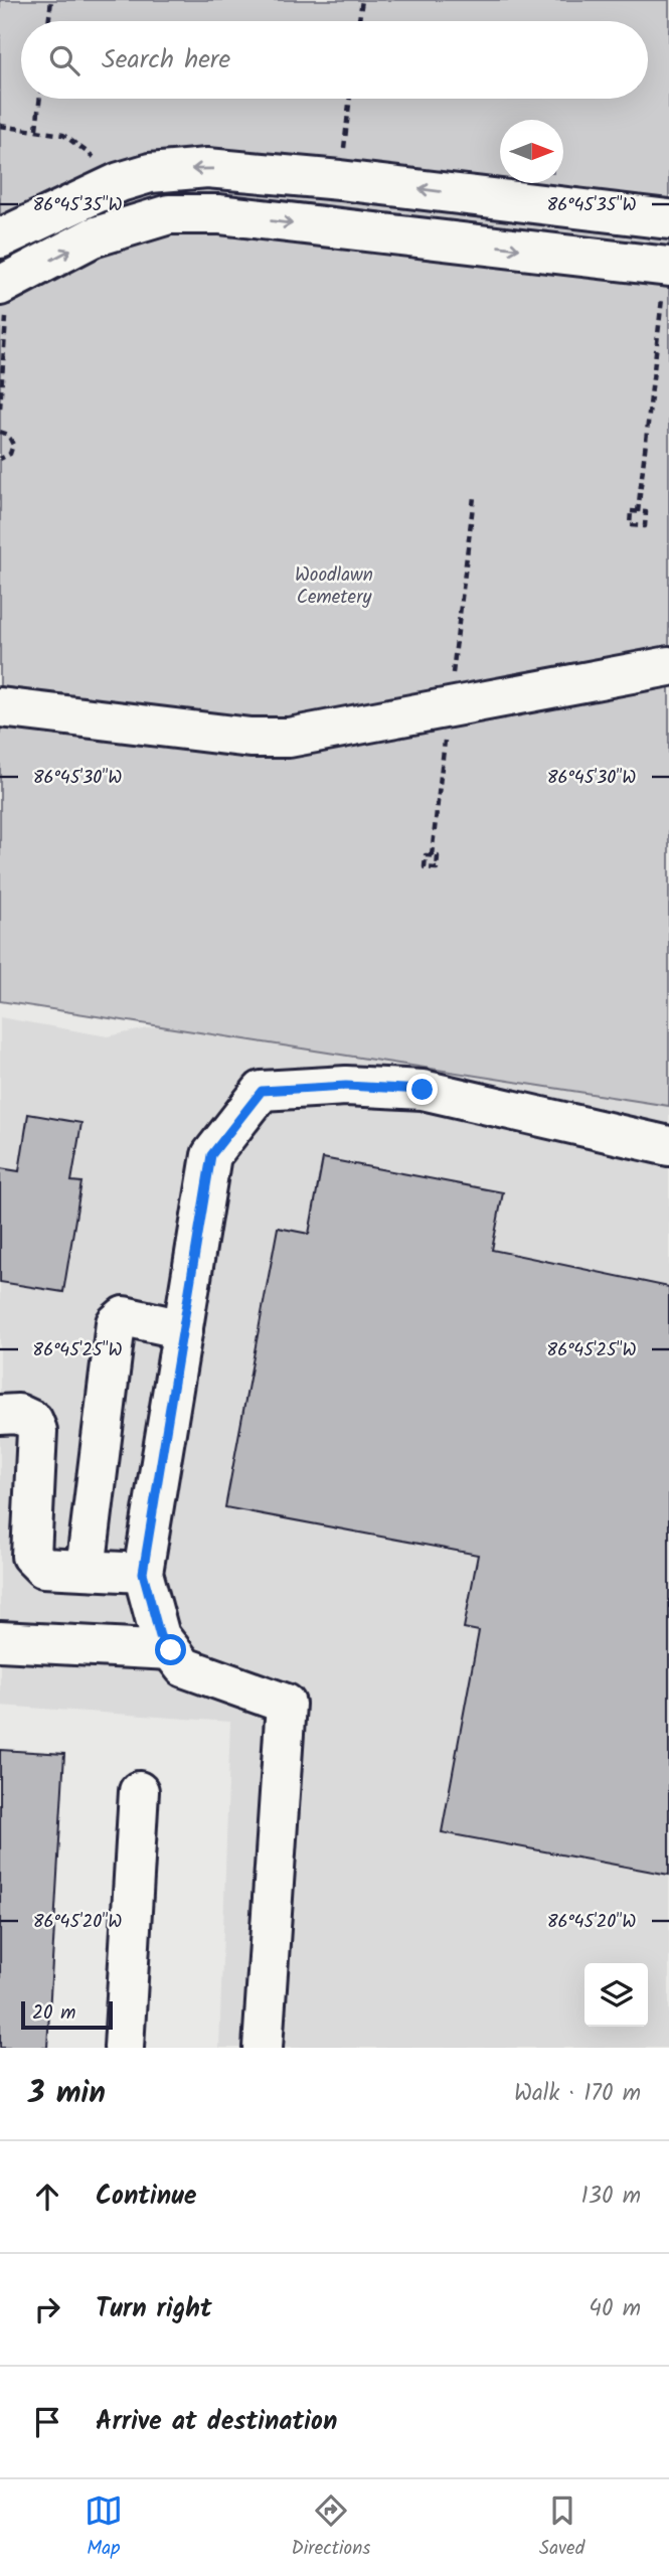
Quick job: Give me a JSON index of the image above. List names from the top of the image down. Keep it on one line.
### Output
{"parks":["Woodlawn Cemetery"],"scale_bar":"20 m","north":"right","page":{"search":"Search here","scale":"20 m","heading":["3 min","Walk · 170 m"],"list":[["Continue","130 m"],["Turn right","40 m"],"Arrive at destination"],"nav":["Map","Directions","Saved"]},"coordinates":["86°45'35\"W","86°45'30\"W","86°45'25\"W","86°45'20\"W"]}
